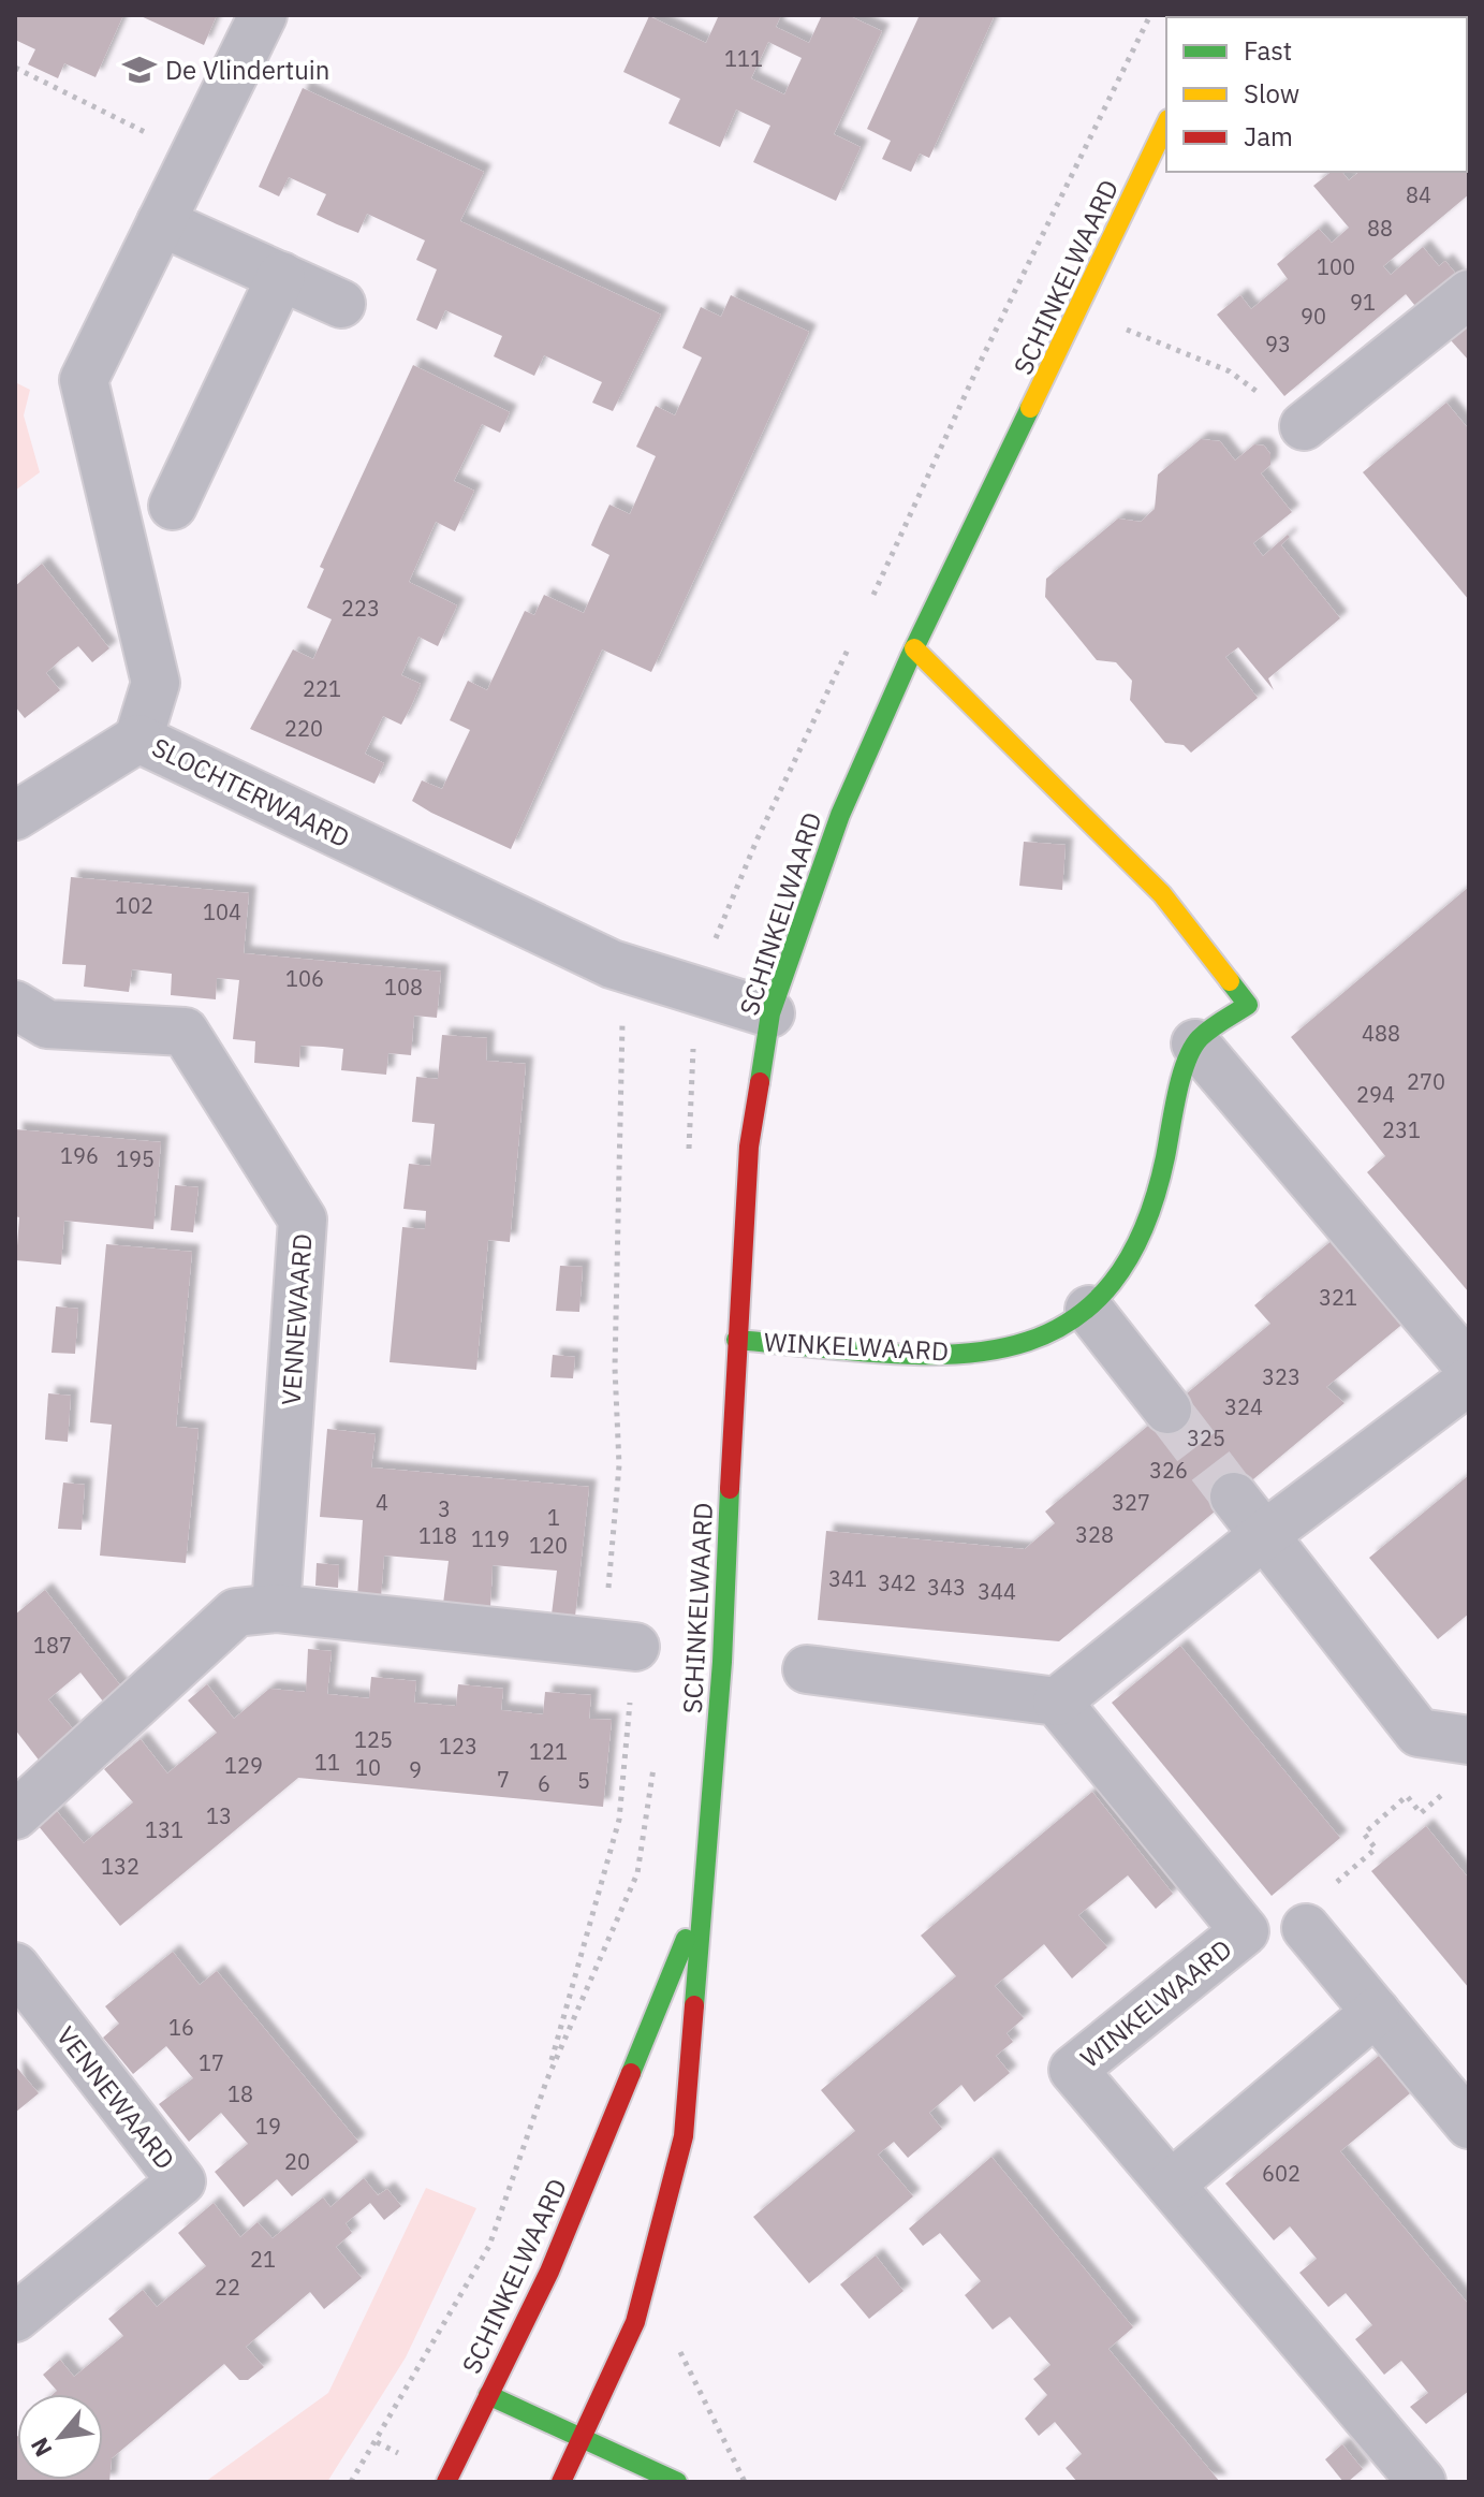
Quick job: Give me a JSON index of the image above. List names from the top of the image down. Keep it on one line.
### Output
{"streets":{"street":["SCHINKELWAARD","SLOCHTERWAARD","VENNEWAARD","WINKELWAARD"]},"crossings":[["SCHINKELWAARD","SLOCHTERWAARD"],["SCHINKELWAARD","WINKELWAARD"]],"places":{"school or university":["De Vlindertuin"]},"house_numbers":["111","84","88","100","91","90","93","223","221","220","102","104","106","108","488","270","294","231","196","195","321","323","324","325","326","4","327","3","1","328","118","119","120","341","342","343","344","187","125","123","121","11","129","10","9","7","5","6","13","131","132","16","17","18","19","20","602","21","22"],"legend":["Fast","Slow","Jam"],"north":"bottom left"}
